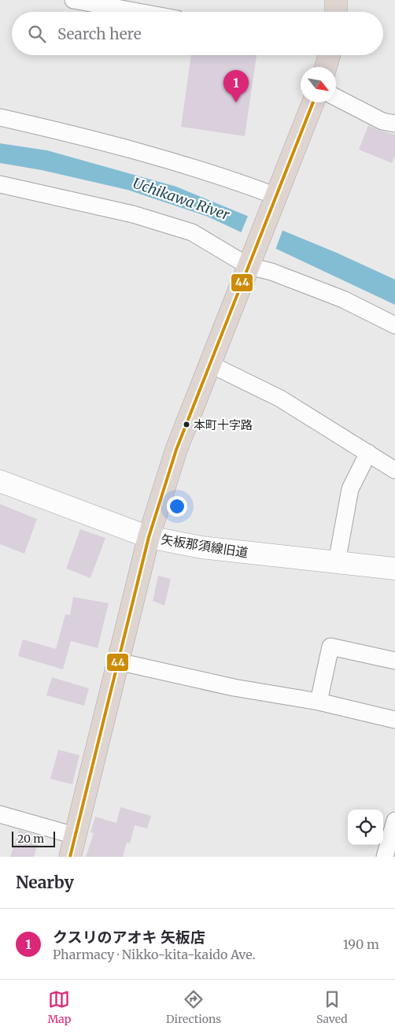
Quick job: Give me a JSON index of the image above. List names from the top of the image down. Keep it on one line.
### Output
{"streets":{"street":["矢板那須線旧道"]},"water":["Uchikawa River"],"places":["本町十字路"],"lines":["transit line 44"],"scale_bar":"20 m","north":"bottom right","page":{"search":"Search here","pins":"1","scale":"20 m","heading":"Nearby","list":[{"mark":"1","name":"クスリのアオキ 矢板店","note":"Pharmacy · Nikko-kita-kaido Ave.","value":"190 m"}],"nav":["Map","Directions","Saved"]}}
